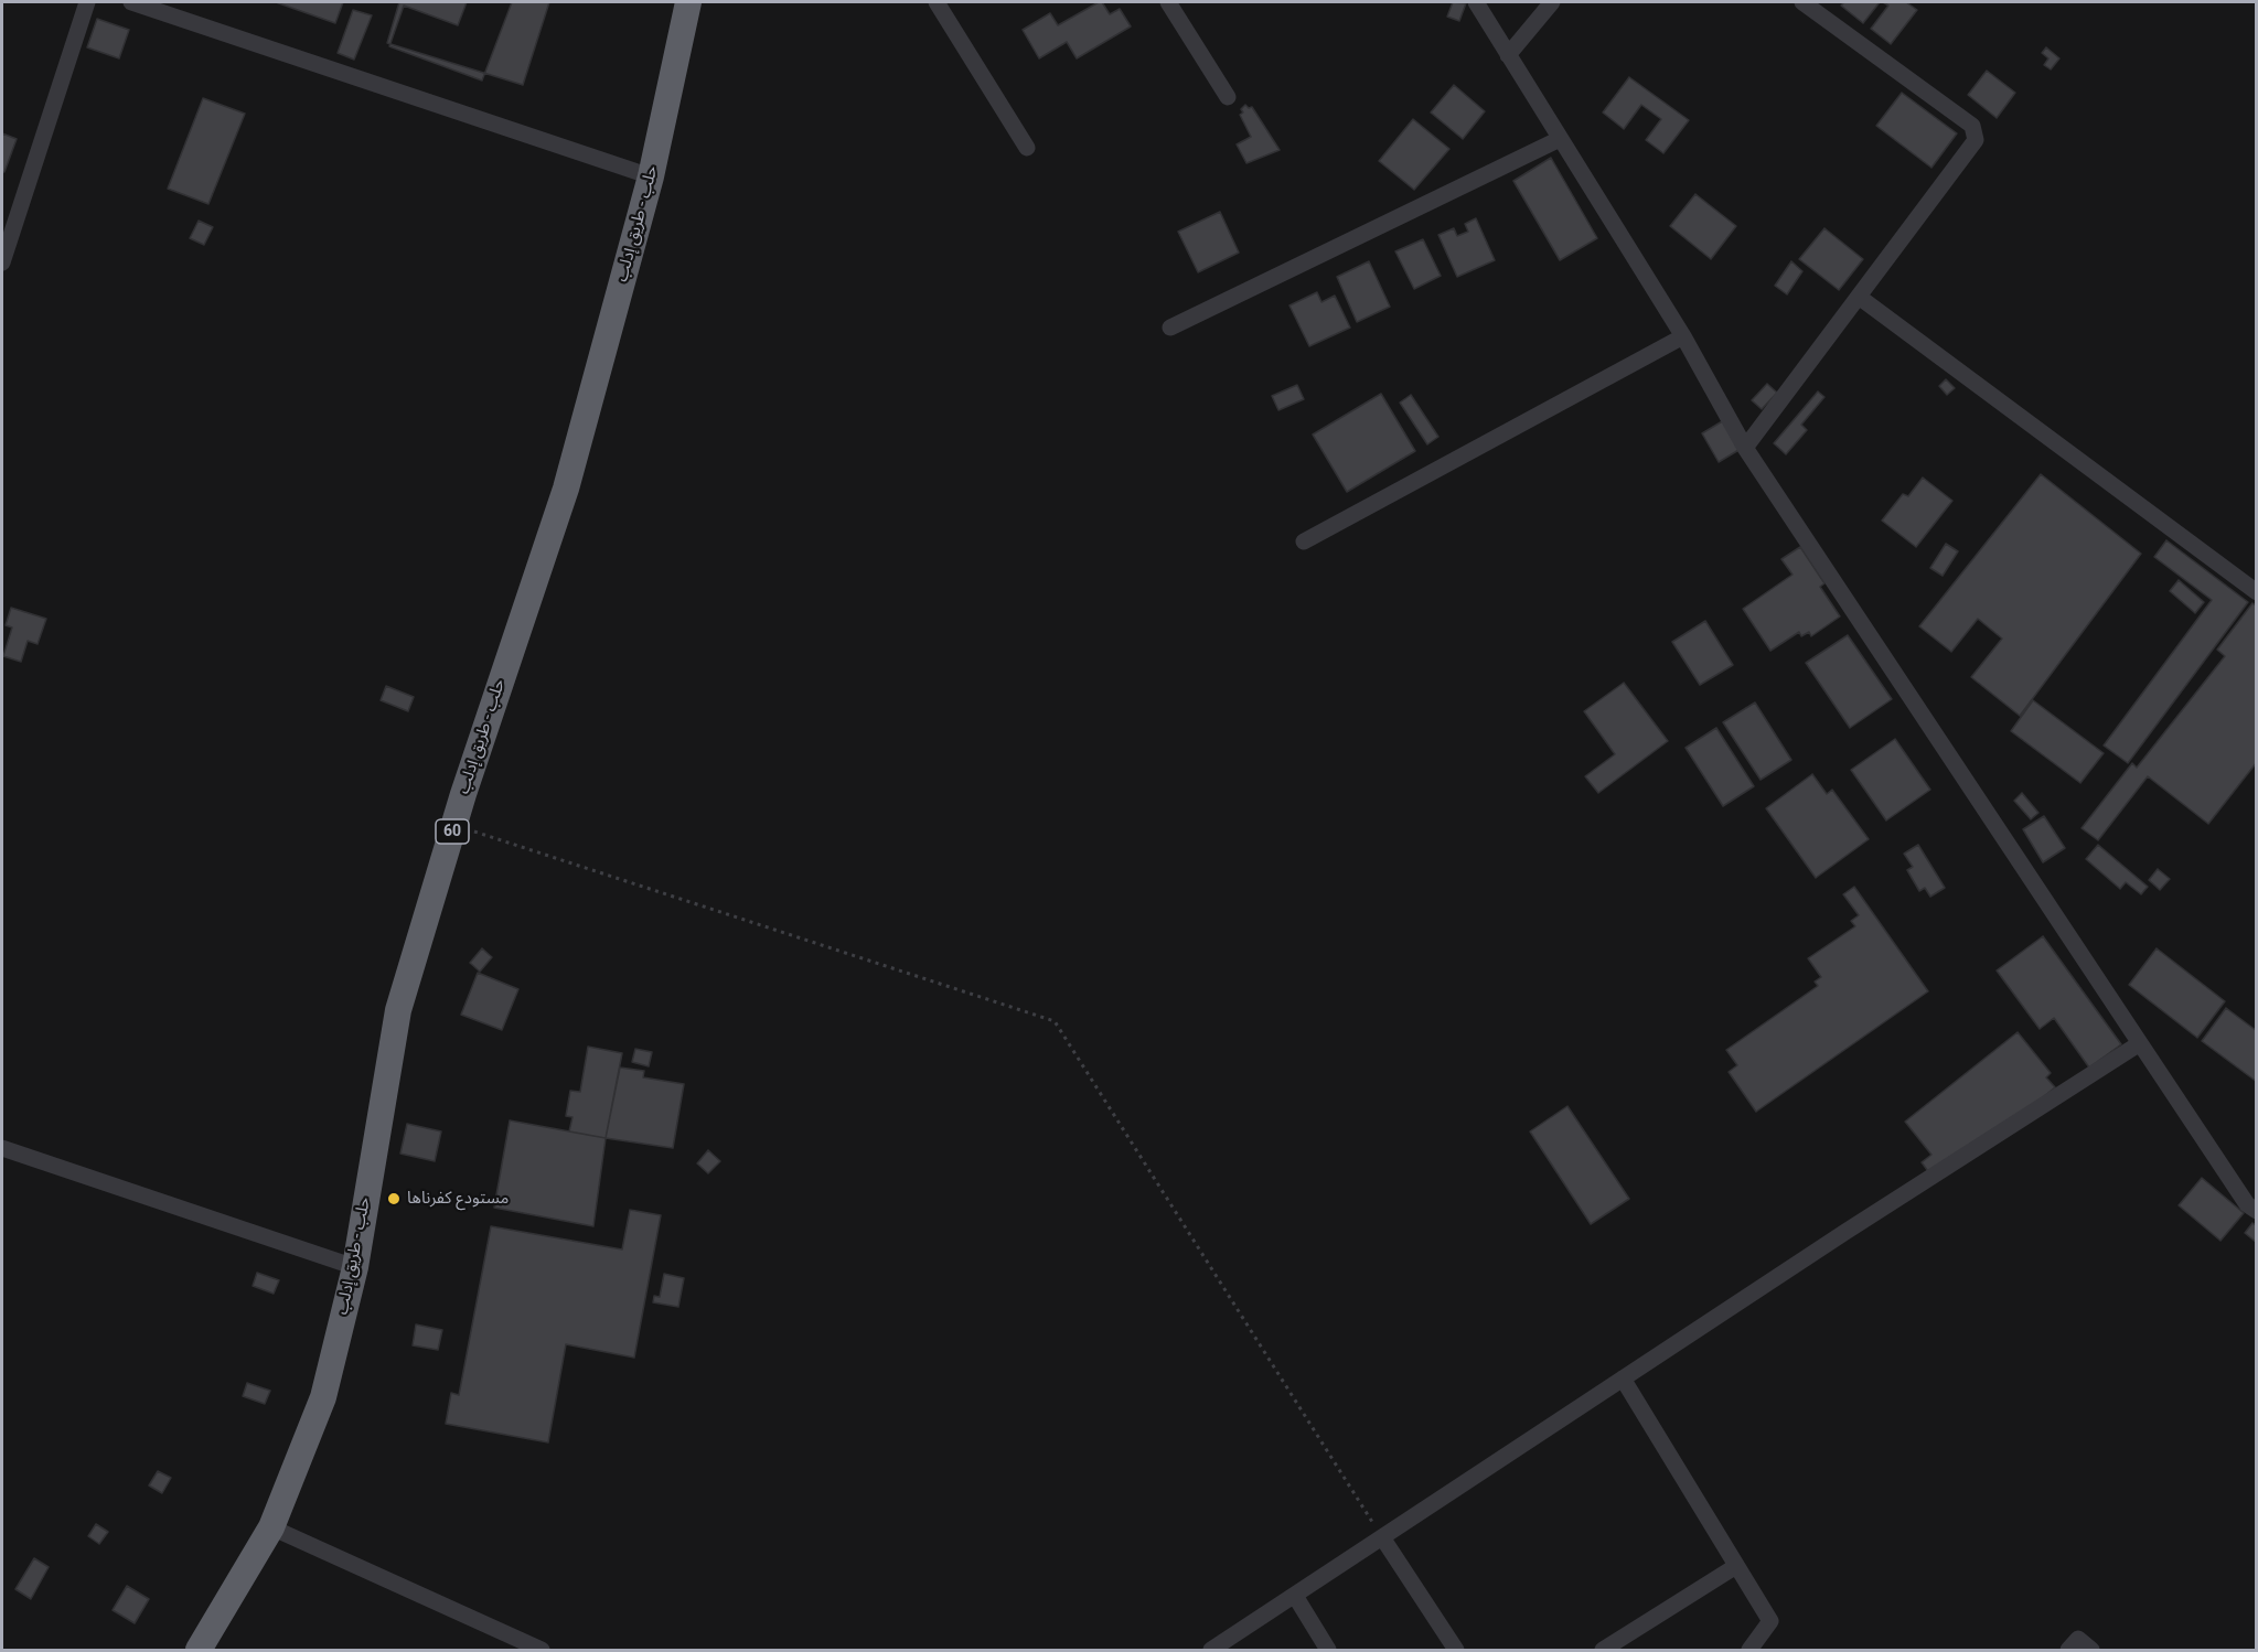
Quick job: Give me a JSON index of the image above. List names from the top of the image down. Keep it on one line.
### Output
{"streets":{"highway":["حلب - طريق إدلب","60"]},"places":["مستودع كفرناها"]}
